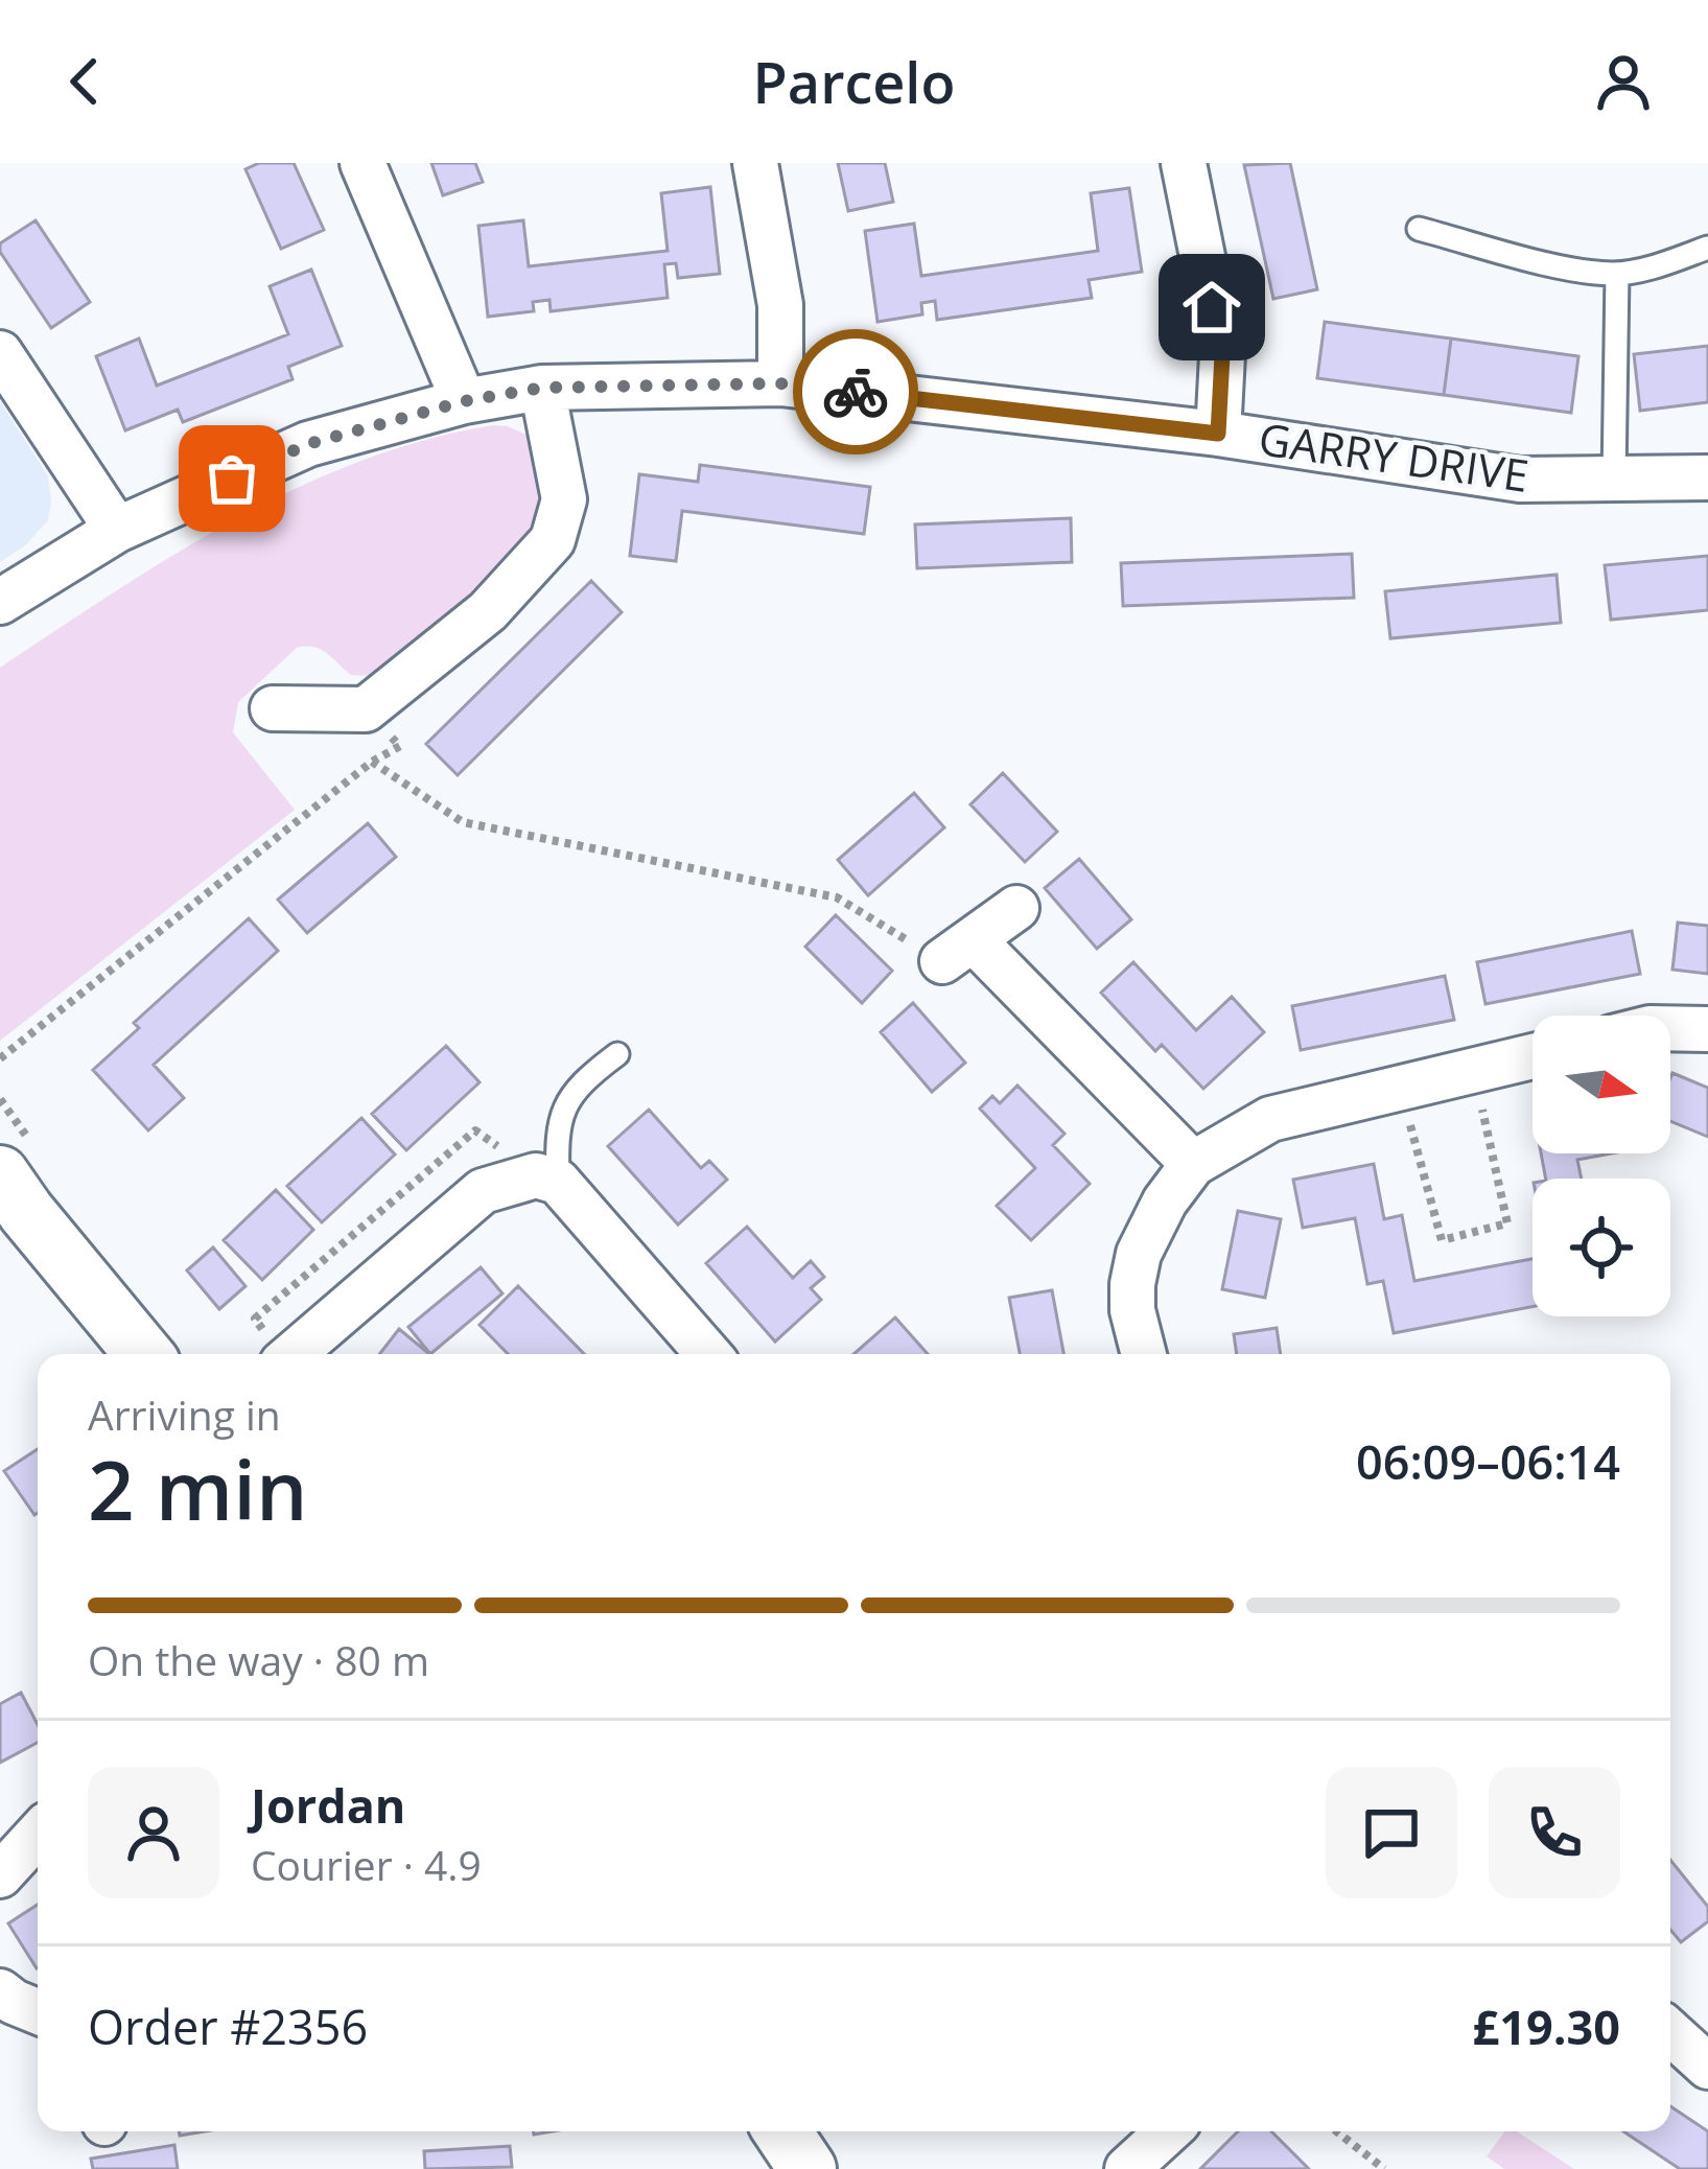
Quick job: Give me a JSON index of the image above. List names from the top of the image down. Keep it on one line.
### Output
{"streets":{"street":["GARRY DRIVE"]},"north":"right","page":{"header":"Parcelo","heading":["2 min","Arriving in","06:09–06:14"],"panel":["Jordan","Courier · 4.9","Order #2356","£19.30"],"bar":"On the way · 80 m"}}
